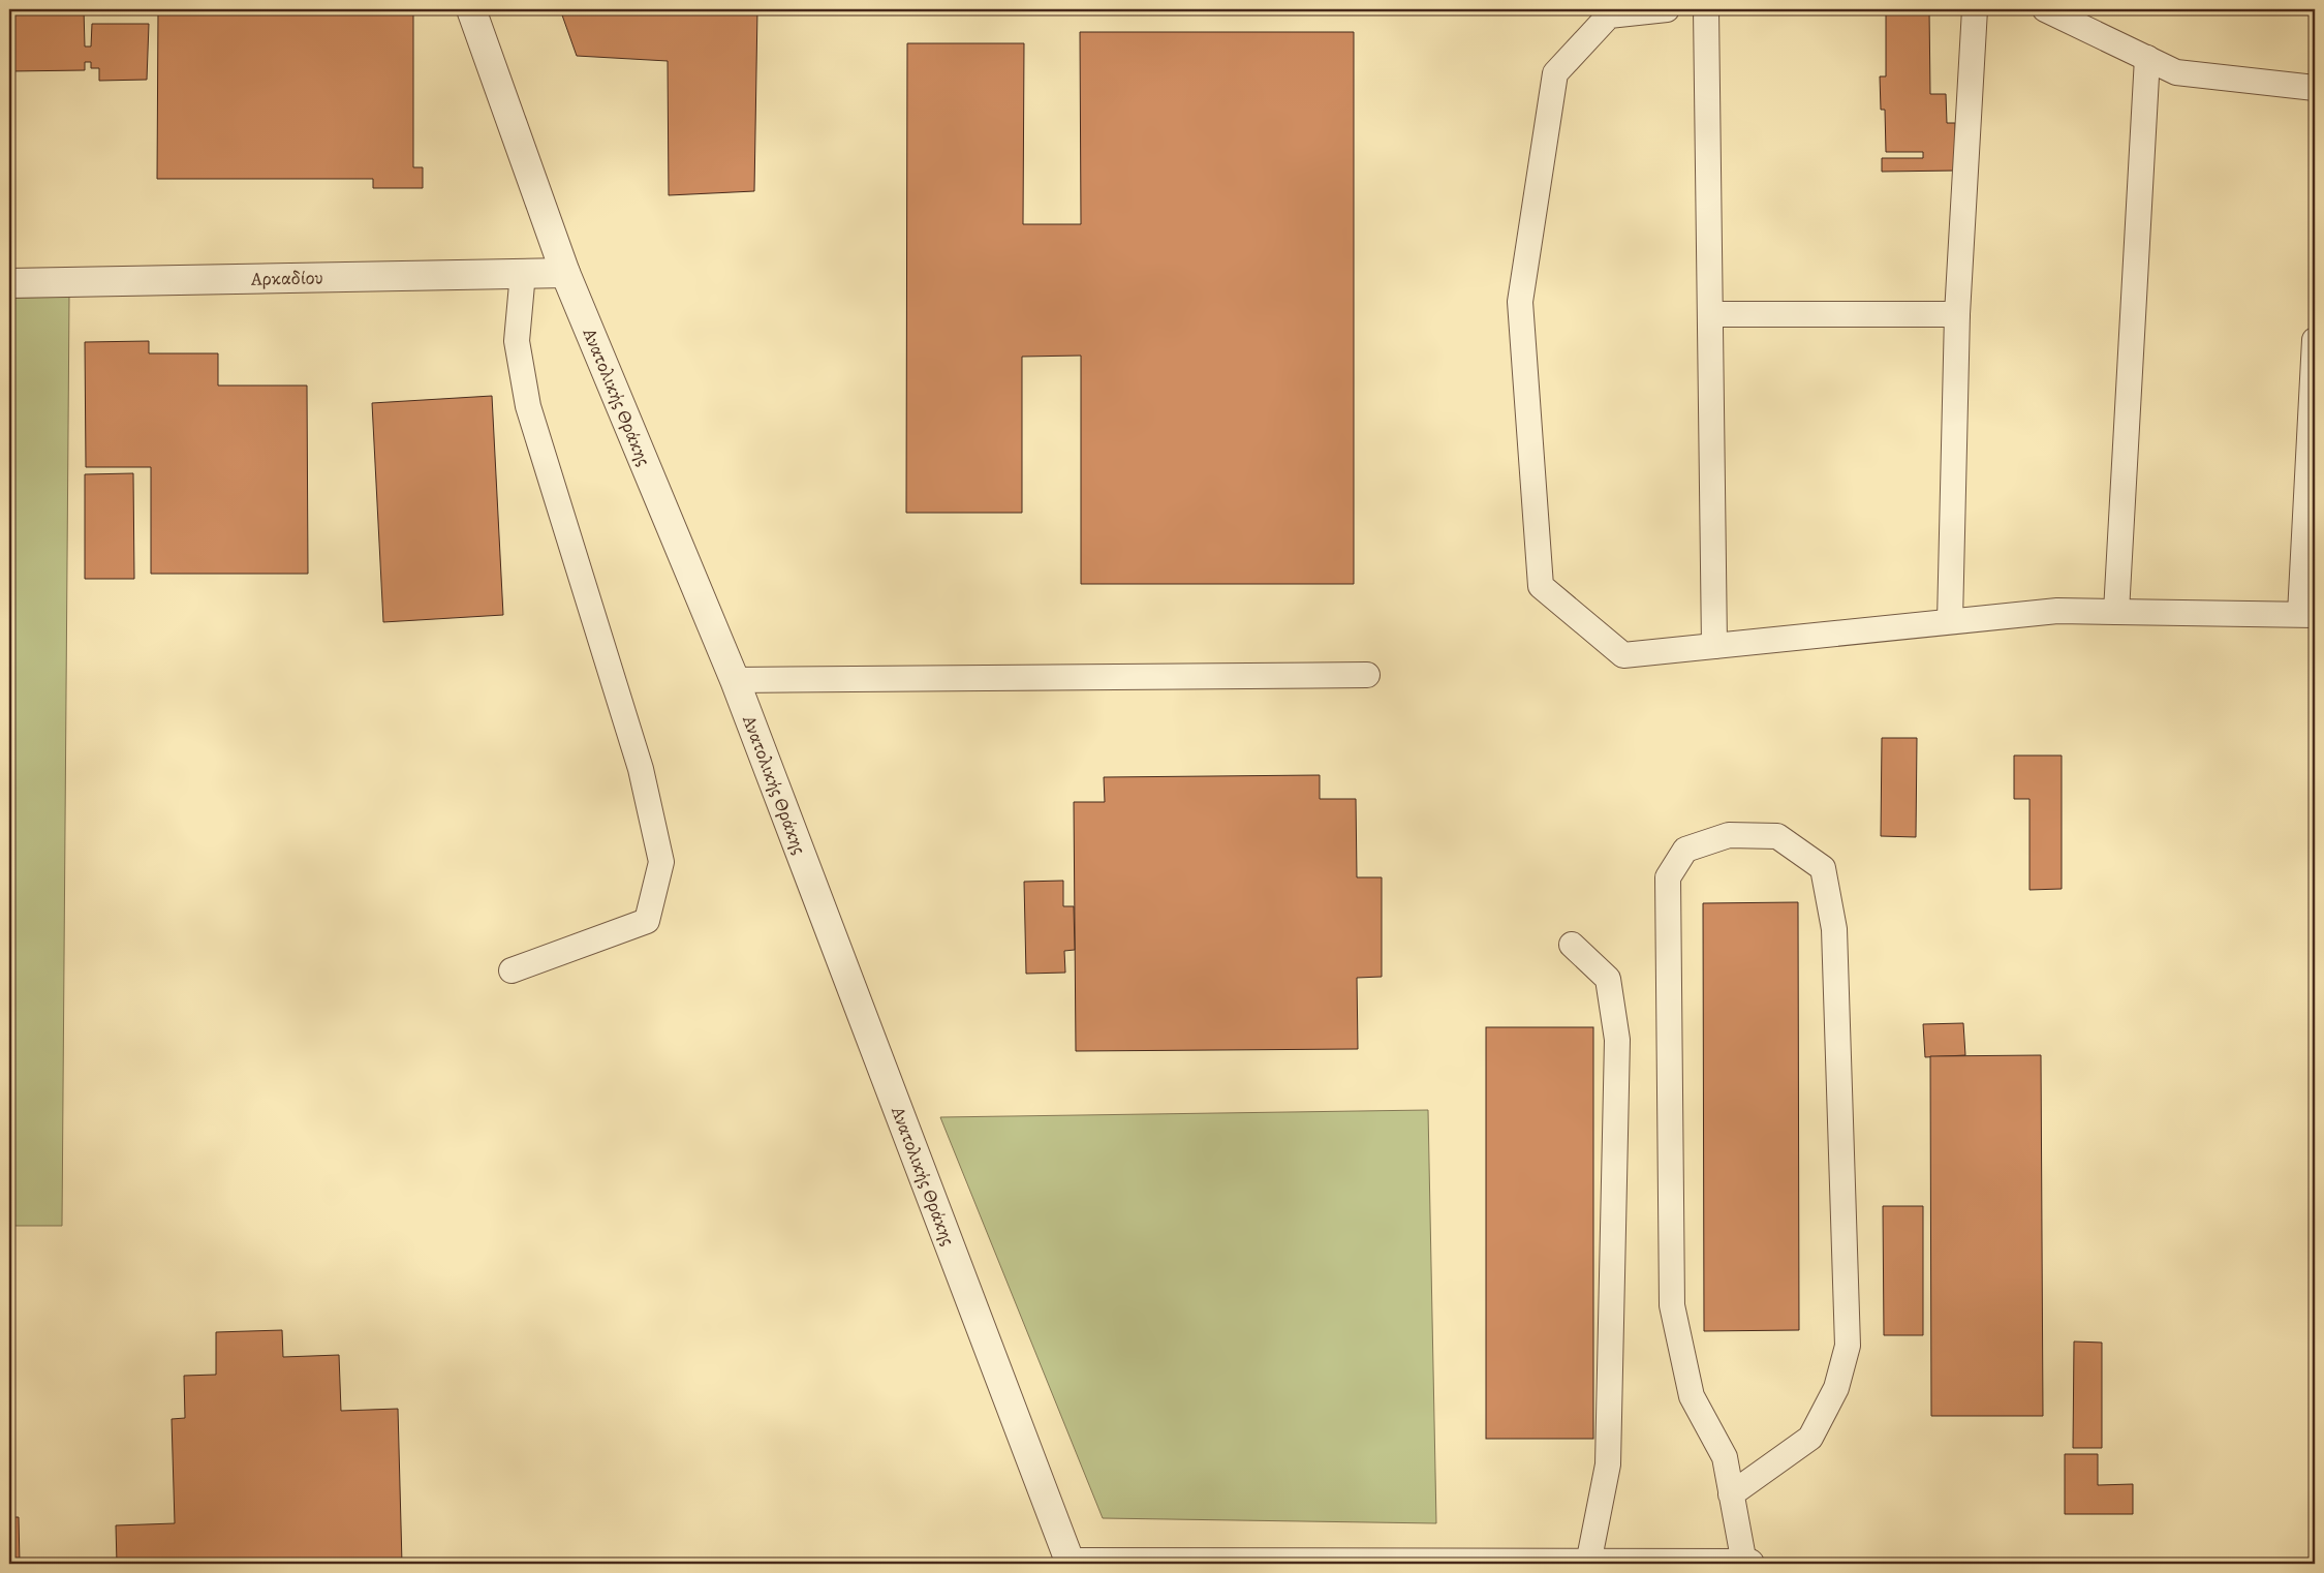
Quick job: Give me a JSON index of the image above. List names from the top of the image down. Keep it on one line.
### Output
{"streets":{"street":["Αρκαδίου","Ανατολικής Θράκης"]},"crossings":[["Αρκαδίου","Ανατολικής Θράκης"]]}
